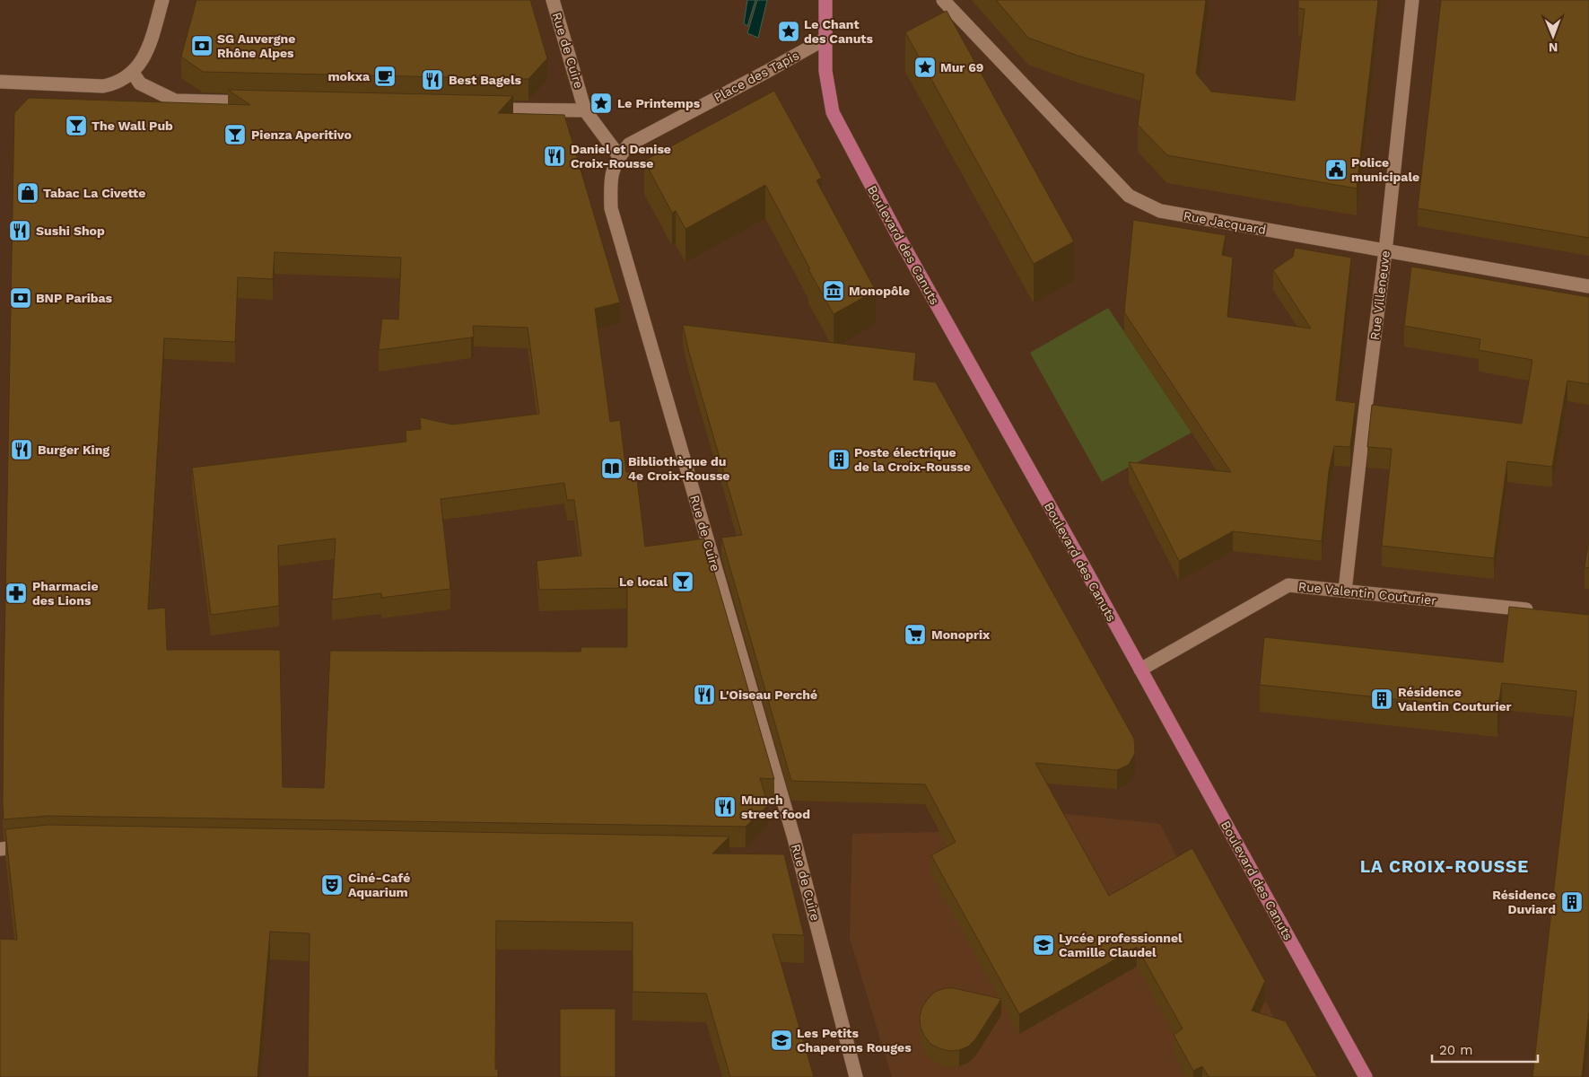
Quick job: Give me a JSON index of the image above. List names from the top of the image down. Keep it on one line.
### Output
{"streets":{"main road":["Boulevard des Canuts"],"street":["Rue de Cuire","Place des Tapis","Rue Jacquard","Rue Villeneuve","Rue Valentin Couturier"]},"crossings":[["Rue de Cuire","Place des Tapis"],["Place des Tapis","Boulevard des Canuts"],["Rue Jacquard","Rue Villeneuve"],["Boulevard des Canuts","Rue Valentin Couturier"],["Rue Villeneuve","Rue Valentin Couturier"]],"districts":["LA CROIX-ROUSSE"],"places":{"place":["Le Chant des Canuts","Mur 69","Le Printemps"],"bank":["SG Auvergne Rhône Alpes","BNP Paribas"],"cafe":["mokxa"],"restaurant":["Best Bagels","Daniel et Denise Croix-Rousse","Sushi Shop","Burger King","L'Oiseau Perché","Munch street food"],"bar":["The Wall Pub","Pienza Aperitivo","Le local"],"public building":["Police municipale"],"shop":["Tabac La Civette"],"museum":["Monopôle"],"building":["Poste électrique de la Croix-Rousse","Résidence Valentin Couturier","Résidence Duviard"],"library":["Bibliothèque du 4e Croix-Rousse"],"pharmacy":["Pharmacie des Lions"],"supermarket":["Monoprix"],"theatre":["Ciné-Café Aquarium"],"school or university":["Lycée professionnel Camille Claudel","Les Petits Chaperons Rouges"]},"scale_bar":"20 m","north":"bottom"}
